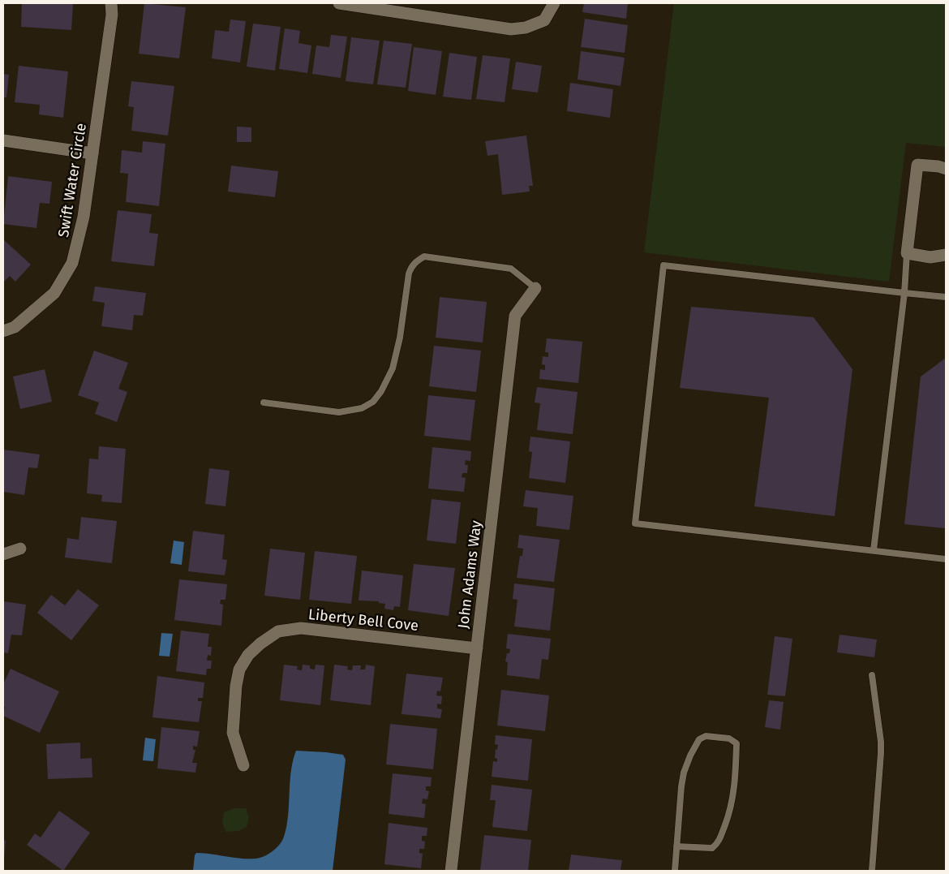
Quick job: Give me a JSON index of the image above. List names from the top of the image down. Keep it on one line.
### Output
{"streets":{"street":["Swift Water Circle","John Adams Way","Liberty Bell Cove"]},"crossings":[["John Adams Way","Liberty Bell Cove"]]}
